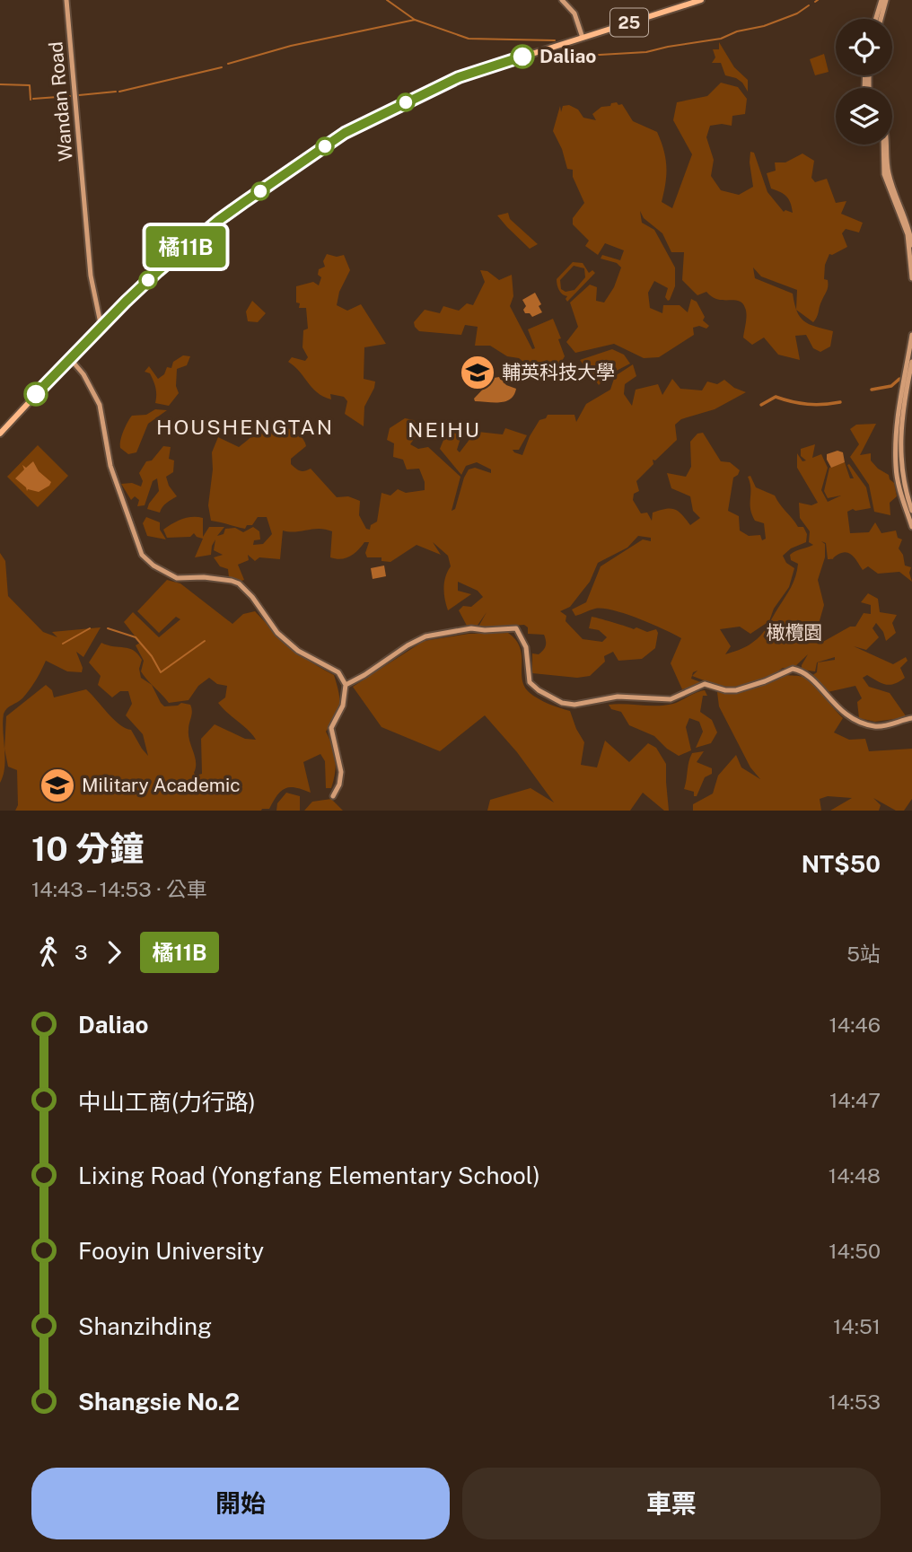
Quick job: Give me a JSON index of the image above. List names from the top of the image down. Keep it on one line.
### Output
{"streets":{"main road":["25"],"street":["Wandan Road"]},"crossings":[["25","Wandan Road"]],"districts":["HOUSHENGTAN","NEIHU"],"parks":["橄欖園"],"places":{"other":["Daliao"],"school or university":["輔英科技大學","Military Academic"]},"lines":["bus line 橘11B"],"page":{"on_map":"橘11B","heading":["10 分鐘","14:43 – 14:53 · 公車","NT$50"],"legs":["3","橘11B","5站"],"list":[{"name":"Daliao","value":"14:46"},{"name":"中山工商(力行路)","value":"14:47"},{"name":"Lixing Road (Yongfang Elementary School)","value":"14:48"},{"name":"Fooyin University","value":"14:50"},{"name":"Shanzihding","value":"14:51"},{"name":"Shangsie No.2","value":"14:53"}],"buttons":["開始","車票"]}}
